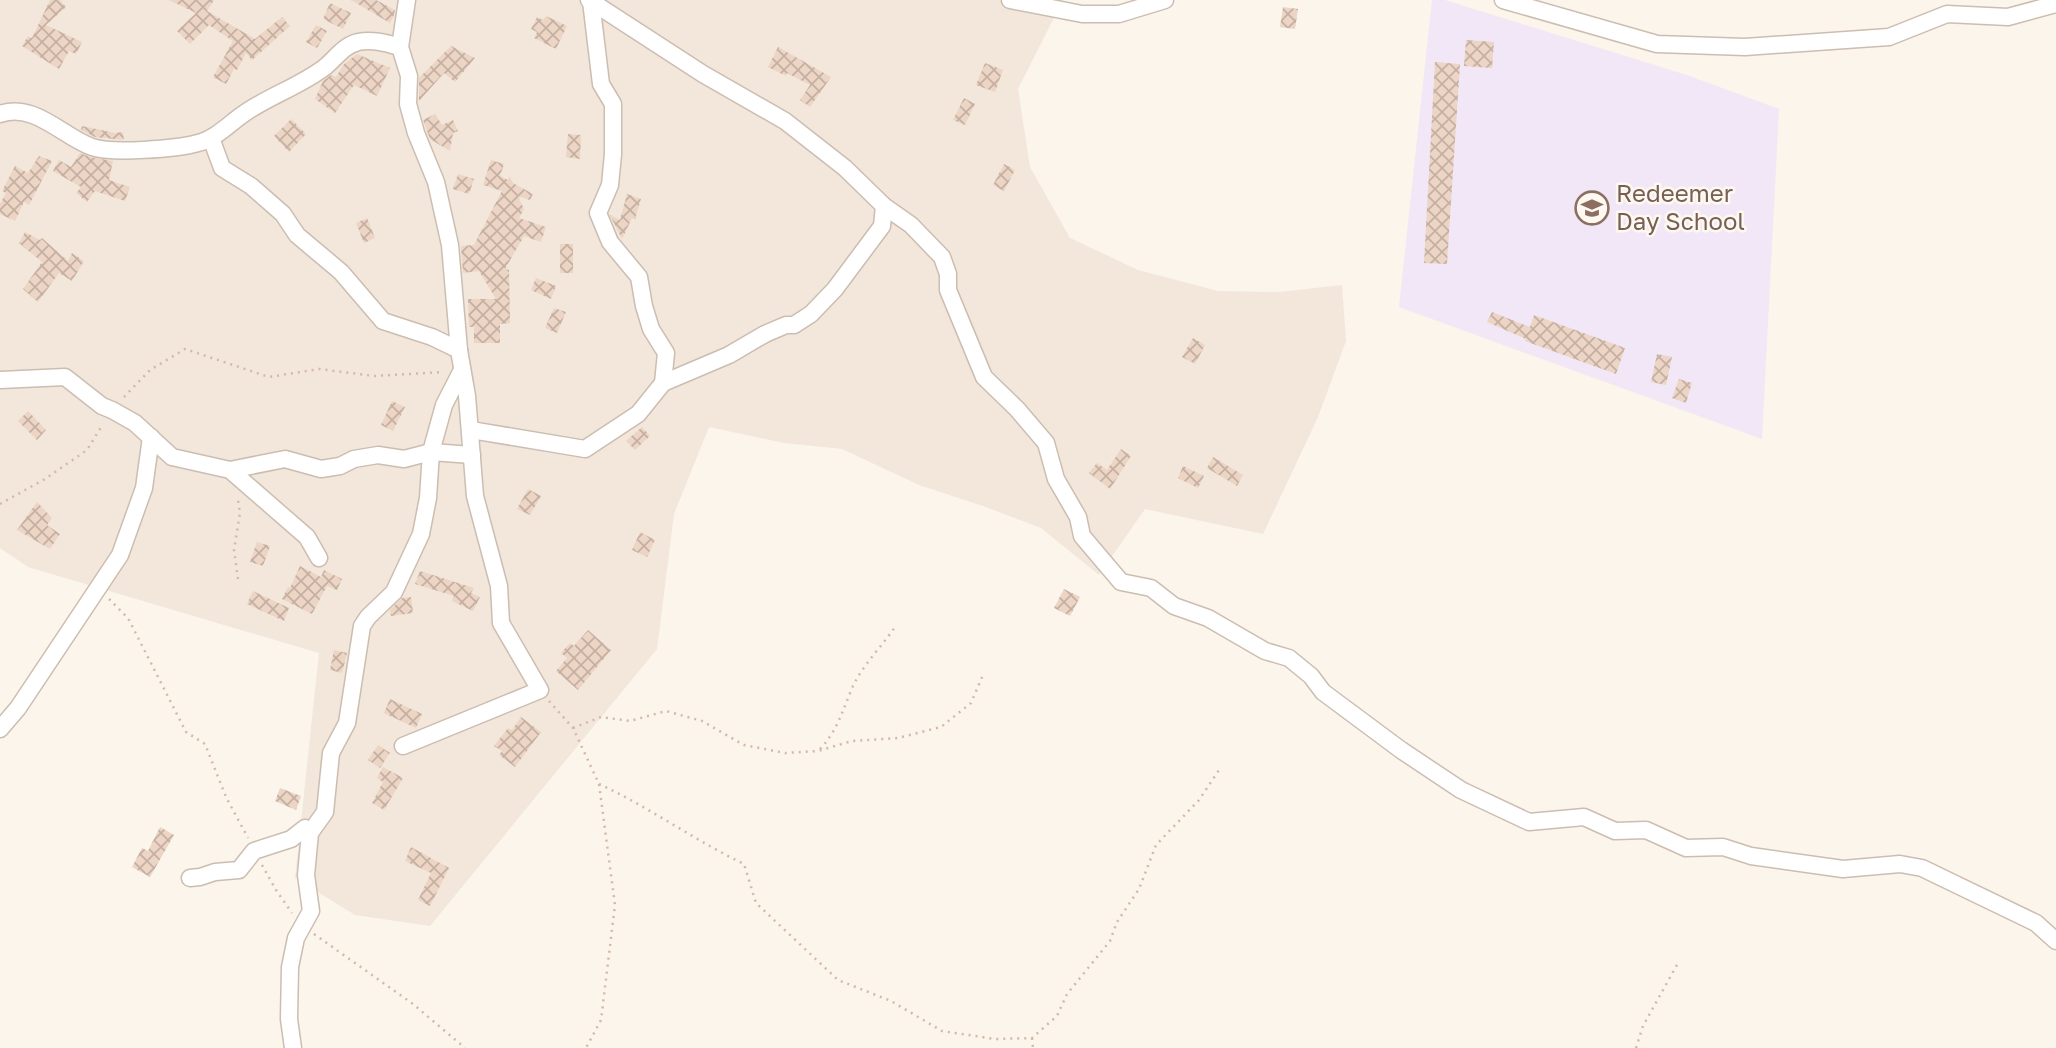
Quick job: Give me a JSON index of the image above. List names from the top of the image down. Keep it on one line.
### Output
{"places":{"school or university":["Redeemer Day School"]}}
